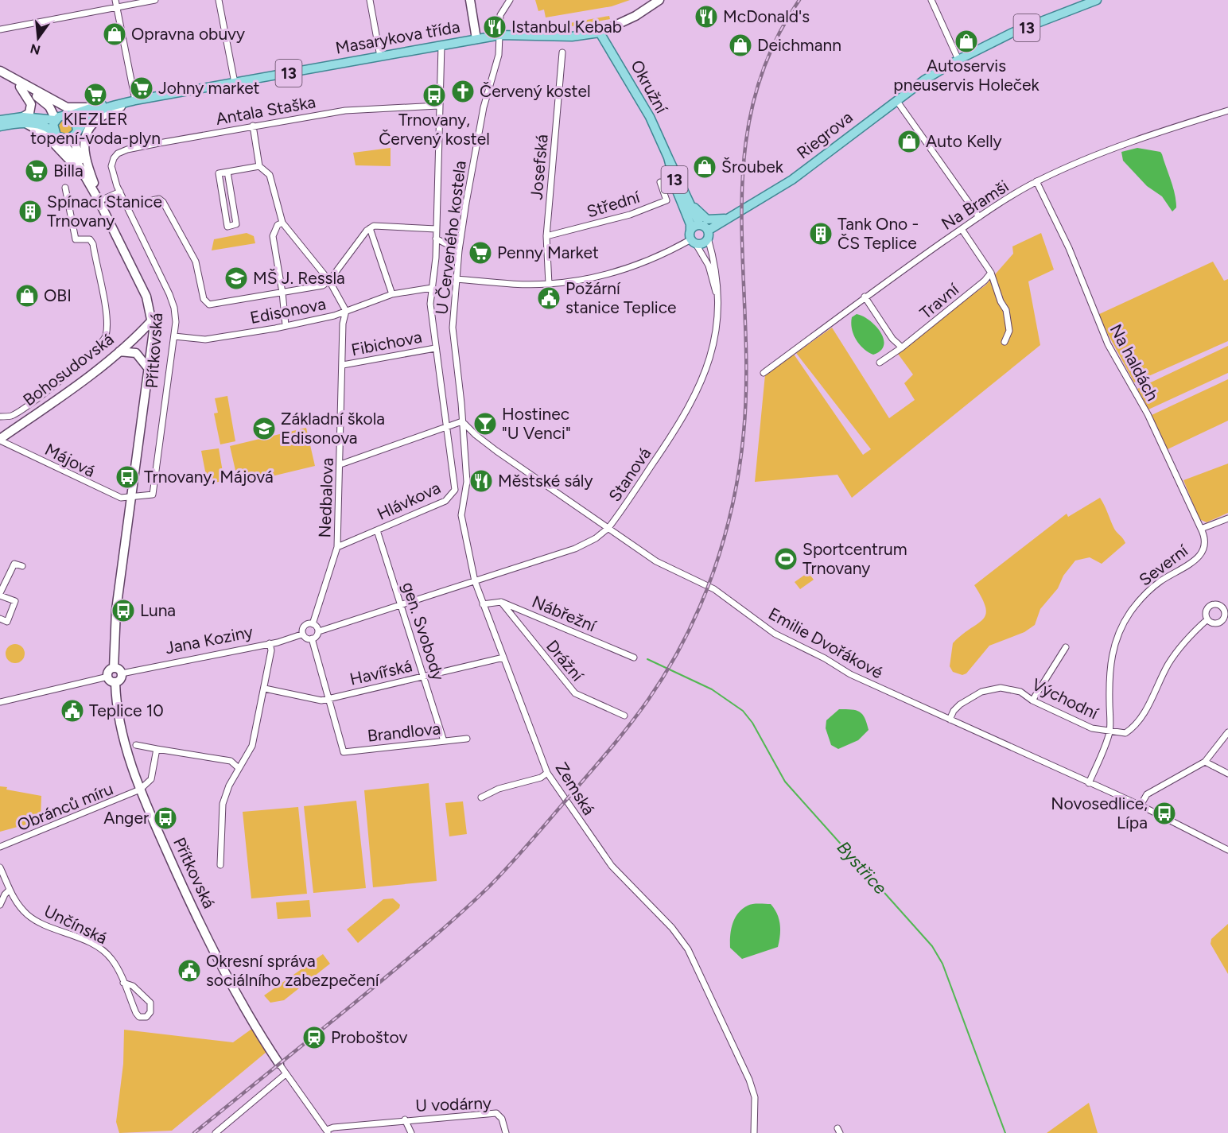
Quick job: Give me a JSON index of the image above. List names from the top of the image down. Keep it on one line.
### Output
{"streets":{"main road":["13","Masarykova třída","Okružní","Riegrova"],"street":["Antala Staška","Josefská","Střední","Na Bramši","U Červeného kostela","Travní","Edisonova","Fibichova","Přítkovská","Na haldách","Bohosudovská","Májová","Stanová","Nedbalova","Hlávkova","Severní","Nábřežní","gen. Svobody","Jana Koziny","Emilie Dvořákové","Drážní","Havířská","Východní","Brandlova","Zemská","Obránců míru","Unčínská","U vodárny"]},"crossings":[["13","Okružní"],["13","Riegrova"],["13","Stanová"],["Masarykova třída","Okružní"],["Masarykova třída","U Červeného kostela"],["Masarykova třída","Přítkovská"],["Okružní","Riegrova"],["Okružní","Stanová"],["Antala Staška","U Červeného kostela"],["Antala Staška","Přítkovská"],["Riegrova","Stanová"],["Josefská","Střední"],["Na Bramši","Na haldách"],["U Červeného kostela","Edisonova"],["U Červeného kostela","Fibichova"],["U Červeného kostela","Hlávkova"],["U Červeného kostela","Emilie Dvořákové"],["U Červeného kostela","Zemská"],["Edisonova","Přítkovská"],["Edisonova","Nedbalova"],["Fibichova","Nedbalova"],["Přítkovská","Bohosudovská"],["Přítkovská","Májová"],["Přítkovská","Jana Koziny"],["Přítkovská","Obránců míru"],["Na haldách","Severní"],["Bohosudovská","Májová"],["Stanová","Emilie Dvořákové"],["Stanová","Zemská"],["Nedbalova","Hlávkova"],["Nedbalova","Jana Koziny"],["Hlávkova","gen. Svobody"],["Severní","Emilie Dvořákové"],["Severní","Východní"],["Nábřežní","Drážní"],["gen. Svobody","Havířská"],["gen. Svobody","Brandlova"],["Emilie Dvořákové","Východní"],["Emilie Dvořákové","Zemská"],["Havířská","Brandlova"],["Havířská","Zemská"]],"water":["Bystřice"],"places":{"restaurant":["McDonald's","Istanbul Kebab","Městské sály"],"shop":["Opravna obuvy","Autoservis pneuservis Holeček","Deichmann","Auto Kelly","Šroubek","OBI"],"supermarket":["Johny market","KIEZLER topení-voda-plyn","Billa","Penny Market"],"church":["Červený kostel"],"bus stop":["Trnovany, Červený kostel","Trnovany, Májová","Luna","Novosedlice, Lípa","Anger"],"building":["Spínací Stanice Trnovany","Tank Ono - ČS Teplice"],"school or university":["MŠ J. Ressla","Základní škola Edisonova"],"public building":["Požární stanice Teplice","Teplice 10","Okresní správa sociálního zabezpečení"],"bar":["Hostinec \"U Venci\""],"sports":["Sportcentrum Trnovany"],"station":["Proboštov"]},"north":"bottom"}
